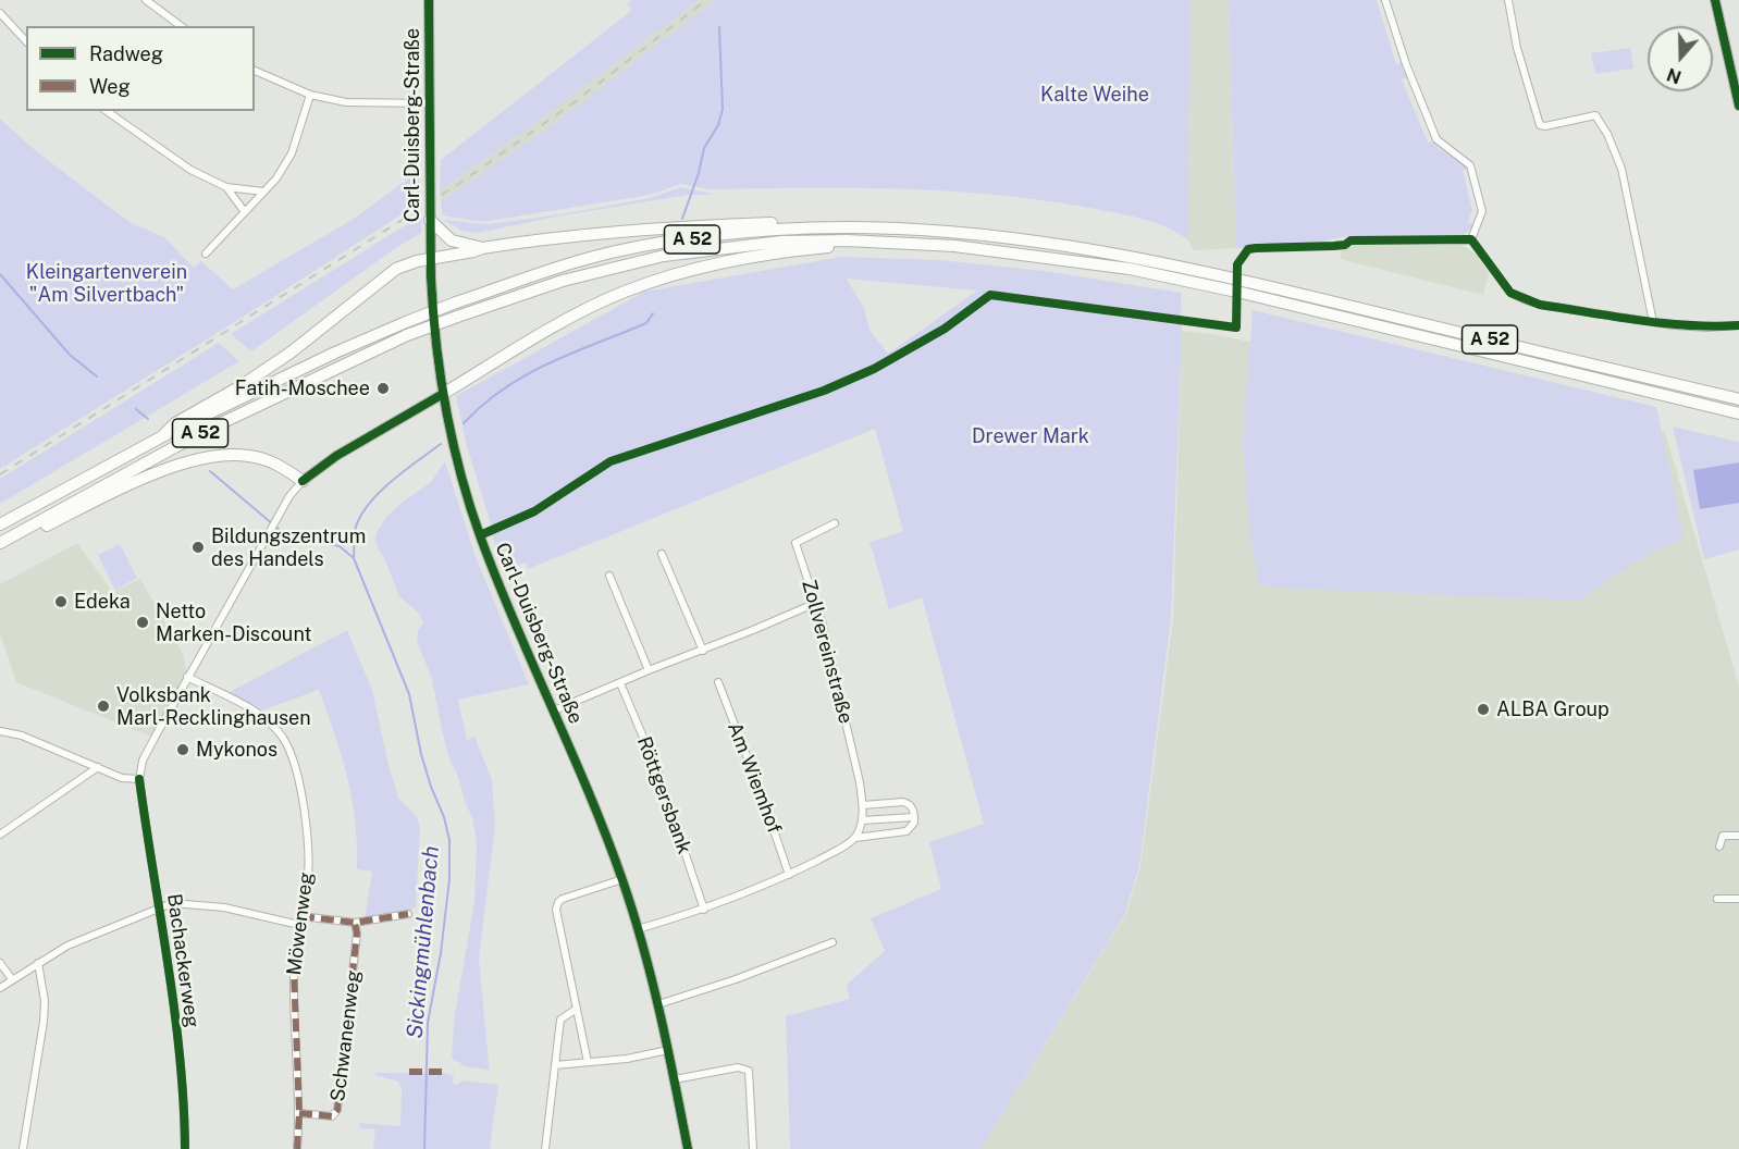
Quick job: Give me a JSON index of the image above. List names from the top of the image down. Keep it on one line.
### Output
{"streets":{"highway":["A 52"],"main road":["Carl-Duisberg-Straße","Bachackerweg"],"street":["Zollvereinstraße","Am Wiemhof","Röttgersbank","Möwenweg","Schwanenweg"]},"crossings":[["Carl-Duisberg-Straße","Bachackerweg"],["Möwenweg","Bachackerweg"],["Möwenweg","Schwanenweg"]],"water":["Sickingmühlenbach"],"parks":["Kalte Weihe","Kleingartenverein \"Am Silvertbach\"","Drewer Mark"],"places":["Fatih-Moschee","Bildungszentrum des Handels","Edeka","Netto Marken-Discount","Volksbank Marl-Recklinghausen","ALBA Group","Mykonos"],"legend":["Radweg","Weg"],"north":"bottom"}
